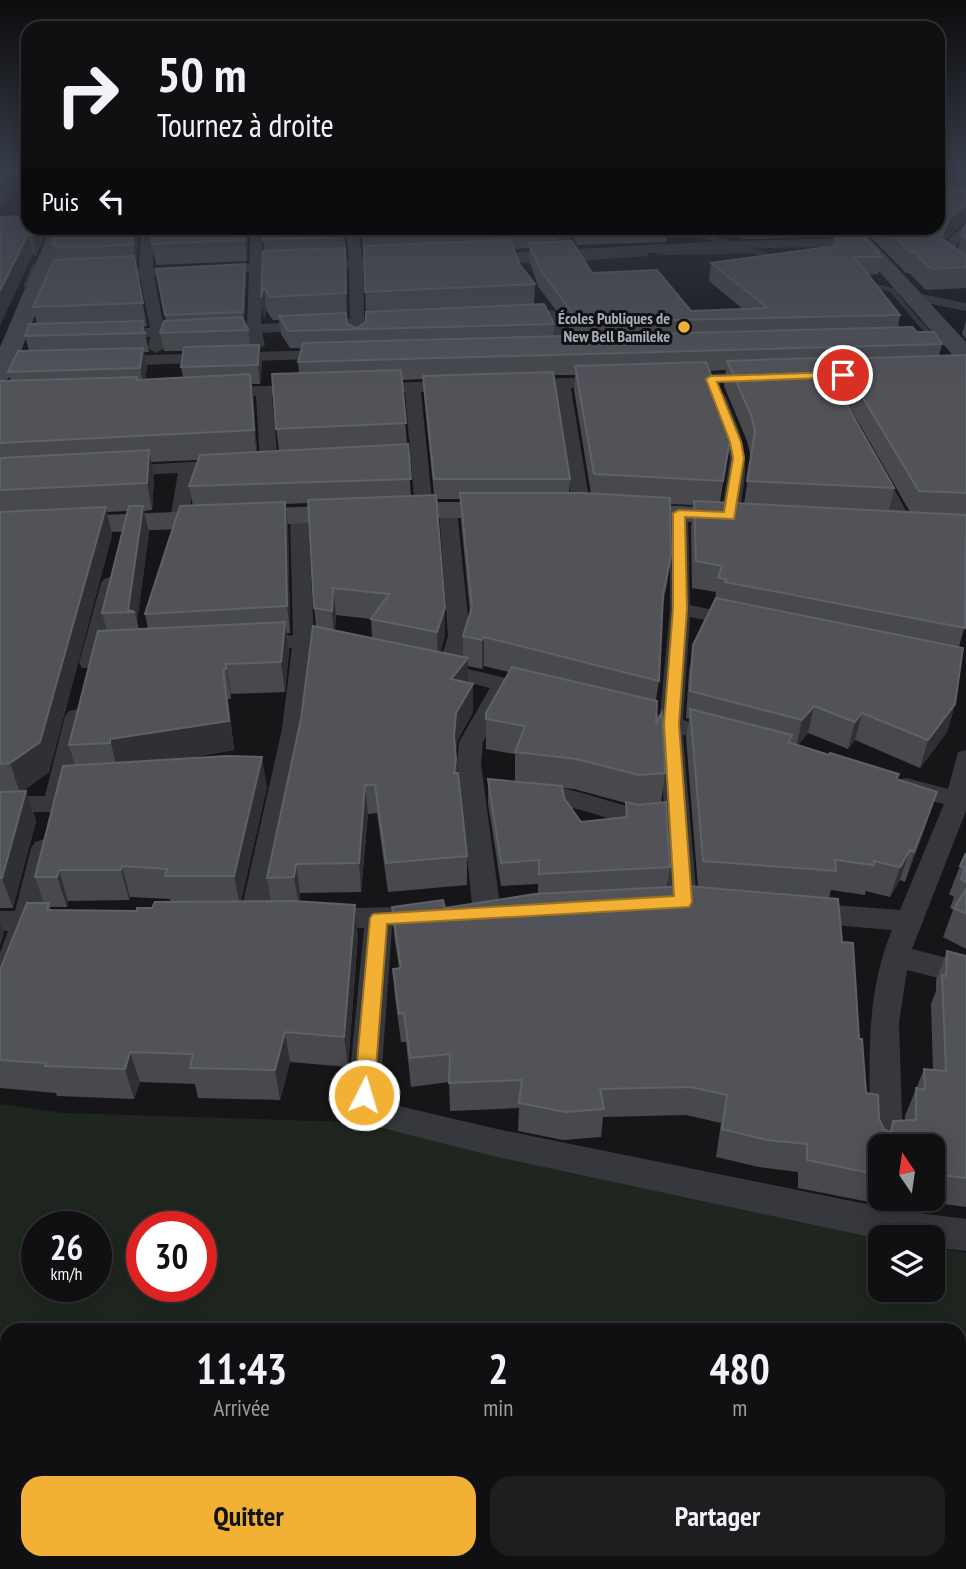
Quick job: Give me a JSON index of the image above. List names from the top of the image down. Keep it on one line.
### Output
{"places":["Écoles Publiques de New Bell Bamileke"],"north":"top","page":{"turn":["50 m","Tournez à droite"],"then":"Puis","speed":"26 km/h","limit":"30","eta":["11:43","Arrivée","2","min","480","m"],"buttons":["Quitter","Partager"]}}
